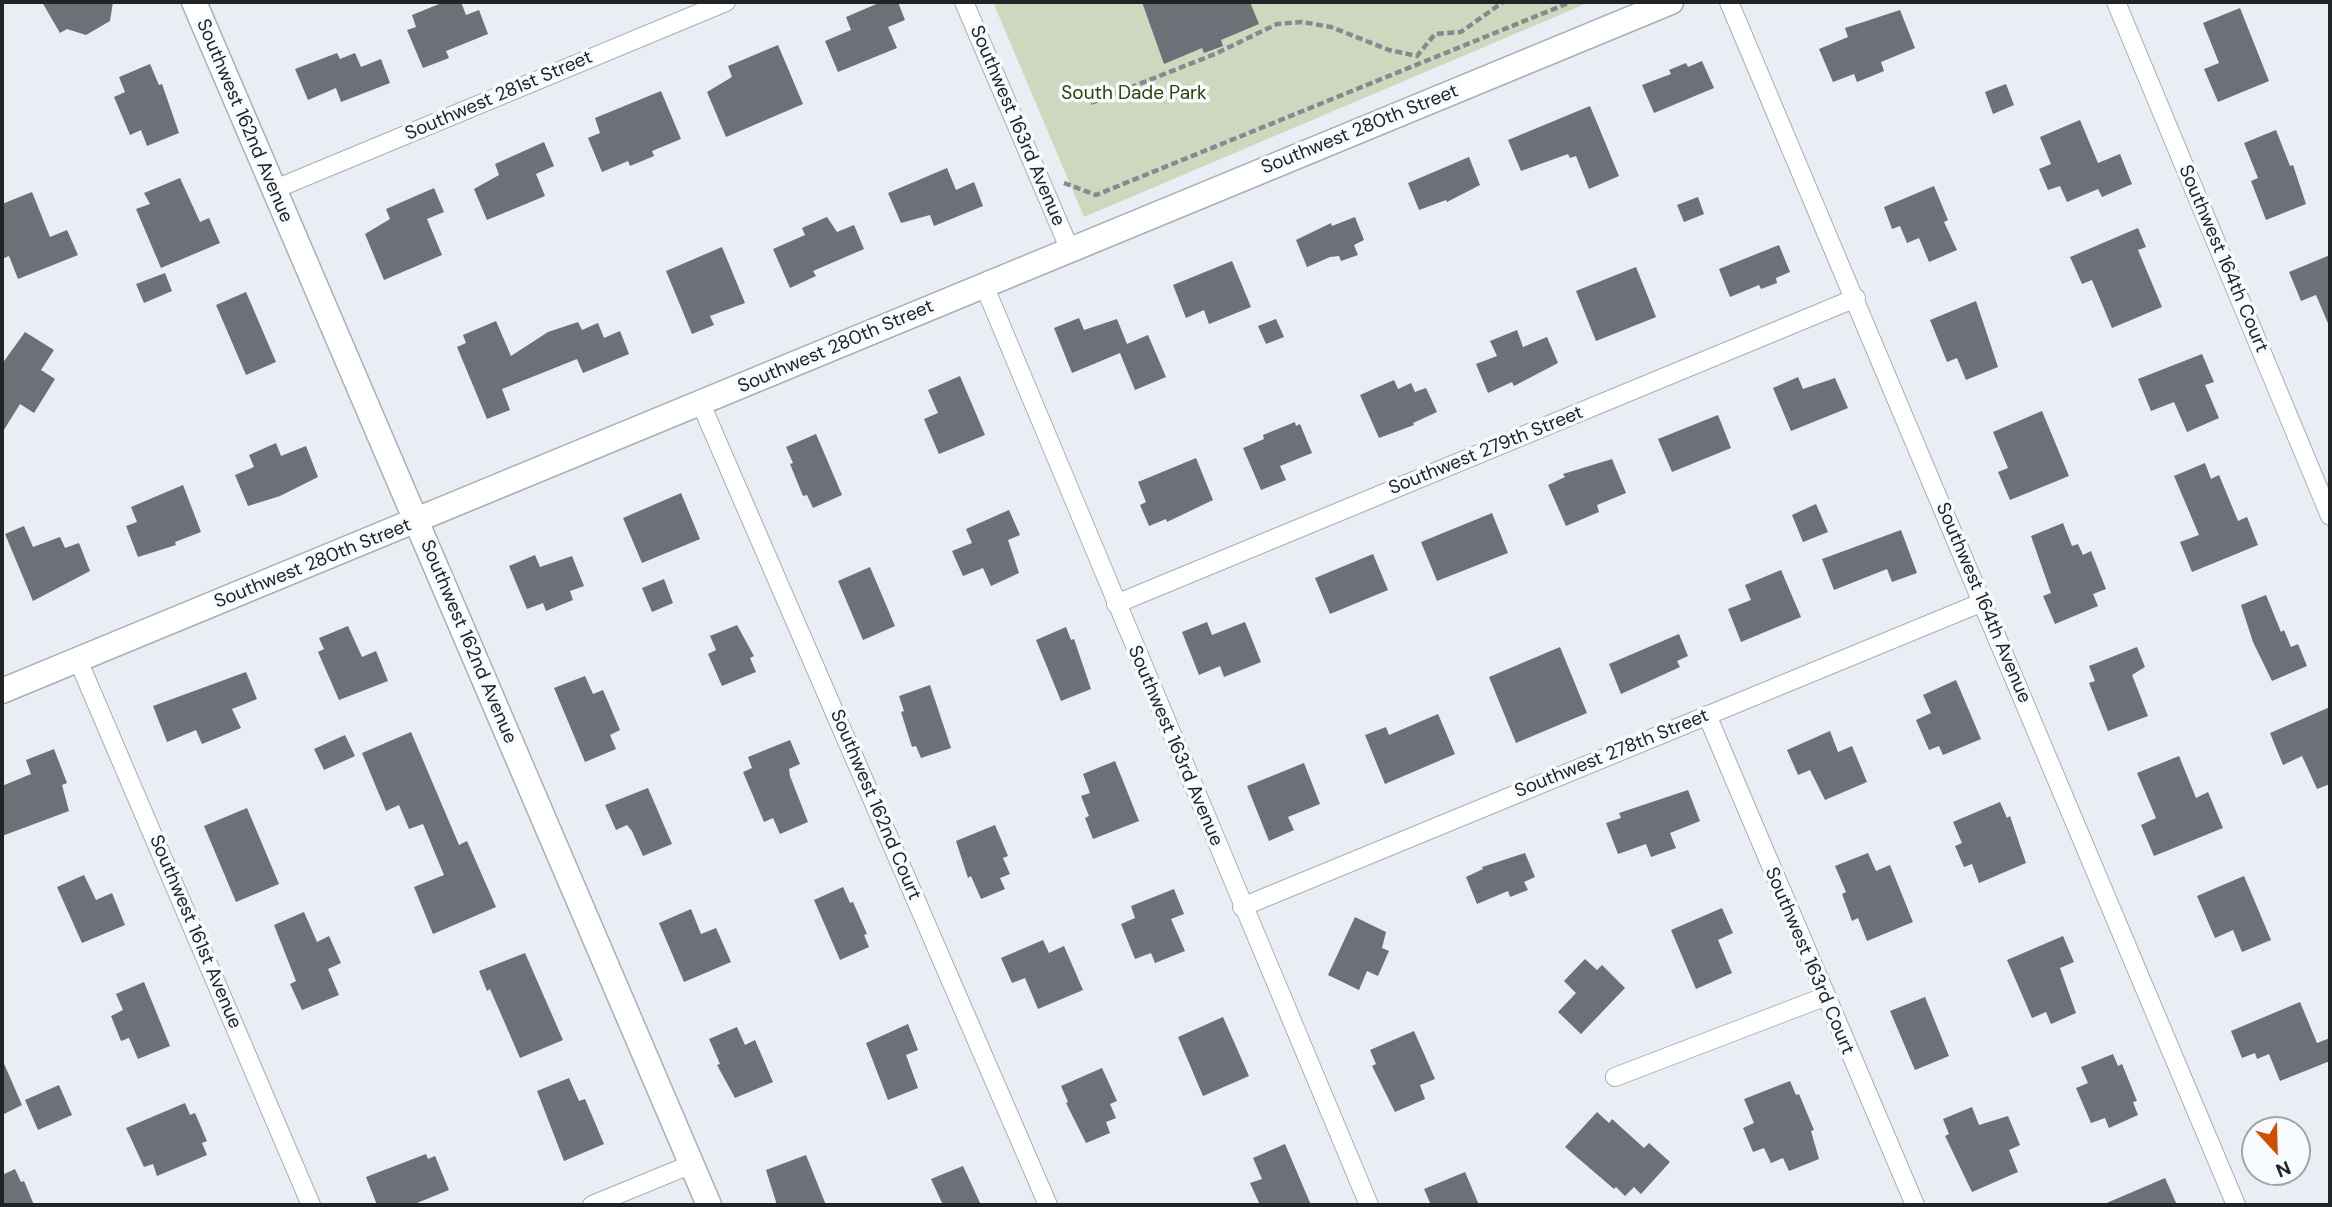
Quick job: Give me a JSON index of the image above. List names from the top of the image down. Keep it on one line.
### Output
{"streets":{"street":["Southwest 281st Street","Southwest 162nd Avenue","Southwest 163rd Avenue","Southwest 280th Street","Southwest 164th Court","Southwest 279th Street","Southwest 164th Avenue","Southwest 278th Street","Southwest 162nd Court","Southwest 161st Avenue","Southwest 163rd Court"]},"crossings":[["Southwest 281st Street","Southwest 162nd Avenue"],["Southwest 162nd Avenue","Southwest 280th Street"],["Southwest 163rd Avenue","Southwest 280th Street"],["Southwest 163rd Avenue","Southwest 279th Street"],["Southwest 163rd Avenue","Southwest 278th Street"],["Southwest 280th Street","Southwest 162nd Court"],["Southwest 280th Street","Southwest 161st Avenue"],["Southwest 279th Street","Southwest 164th Avenue"],["Southwest 164th Avenue","Southwest 278th Street"],["Southwest 278th Street","Southwest 163rd Court"]],"parks":["South Dade Park"],"north":"bottom"}
